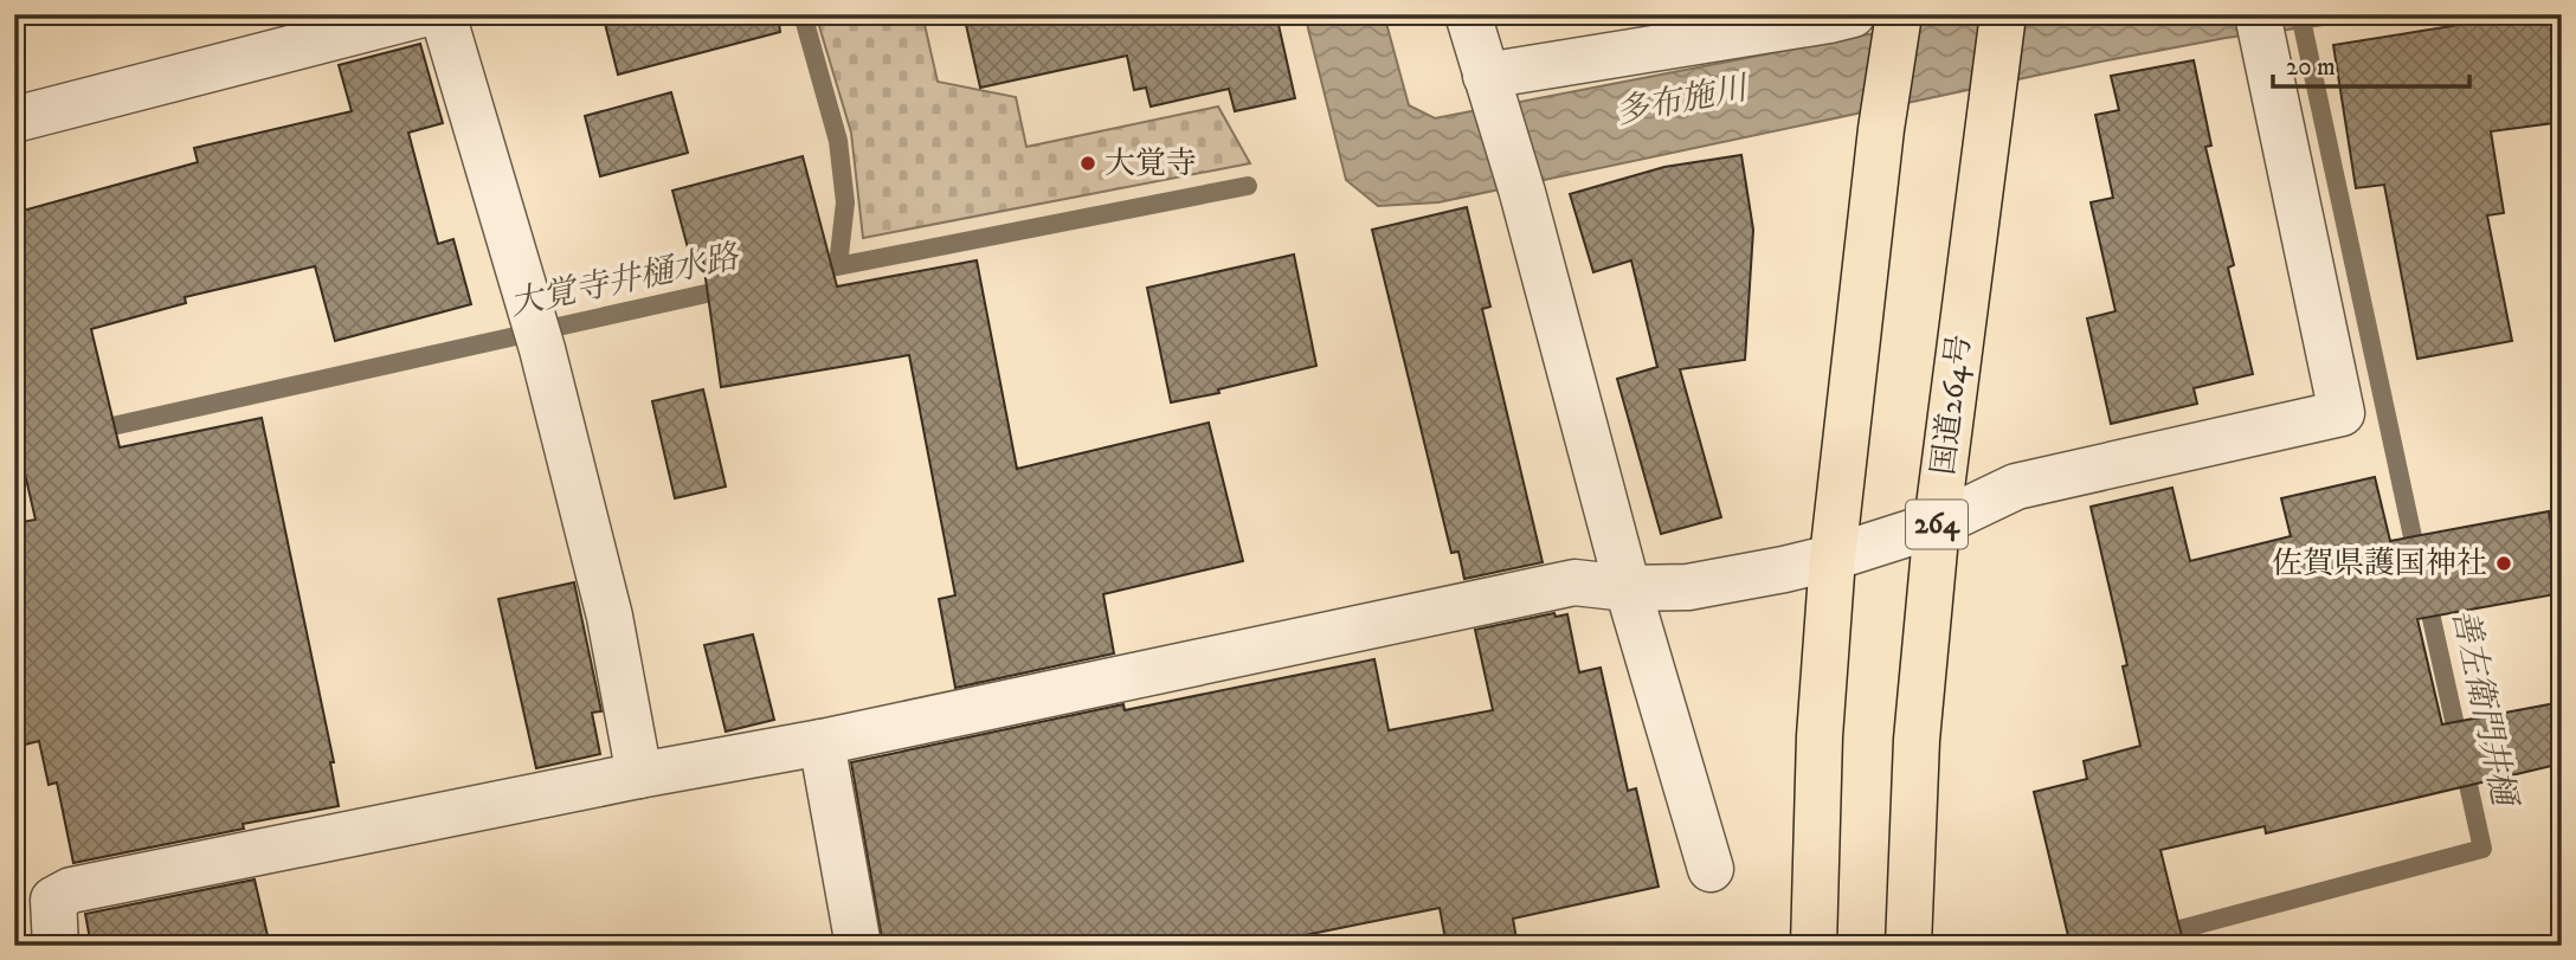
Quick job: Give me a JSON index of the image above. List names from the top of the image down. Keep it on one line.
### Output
{"streets":{"highway":["国道264号","264"]},"water":["多布施川","大覚寺井樋水路","善左衛門井樋"],"places":["大覚寺","佐賀県護国神社"],"scale_bar":"20 m"}
